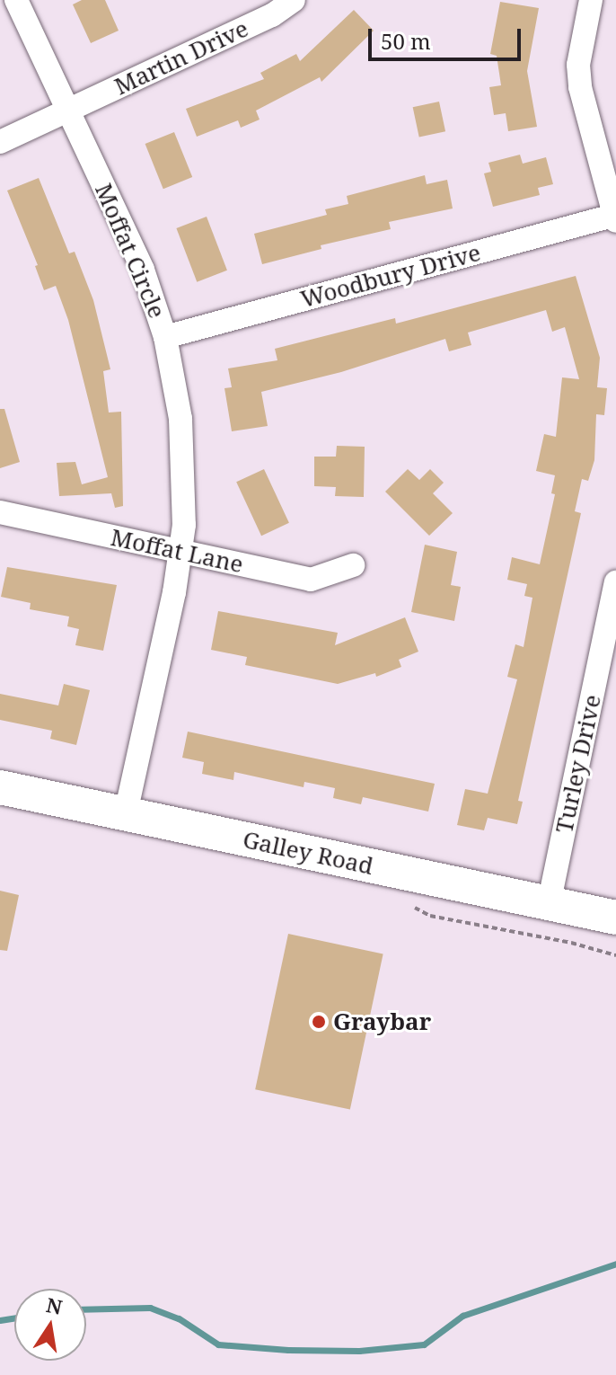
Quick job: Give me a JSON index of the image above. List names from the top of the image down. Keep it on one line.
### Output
{"streets":{"main road":["Galley Road"],"street":["Martin Drive","Moffat Circle","Woodbury Drive","Moffat Lane","Turley Drive"]},"crossings":[["Martin Drive","Moffat Circle"],["Moffat Circle","Woodbury Drive"],["Moffat Circle","Moffat Lane"],["Moffat Circle","Galley Road"],["Turley Drive","Galley Road"]],"places":["Graybar"],"scale_bar":"50 m","north":"top"}
